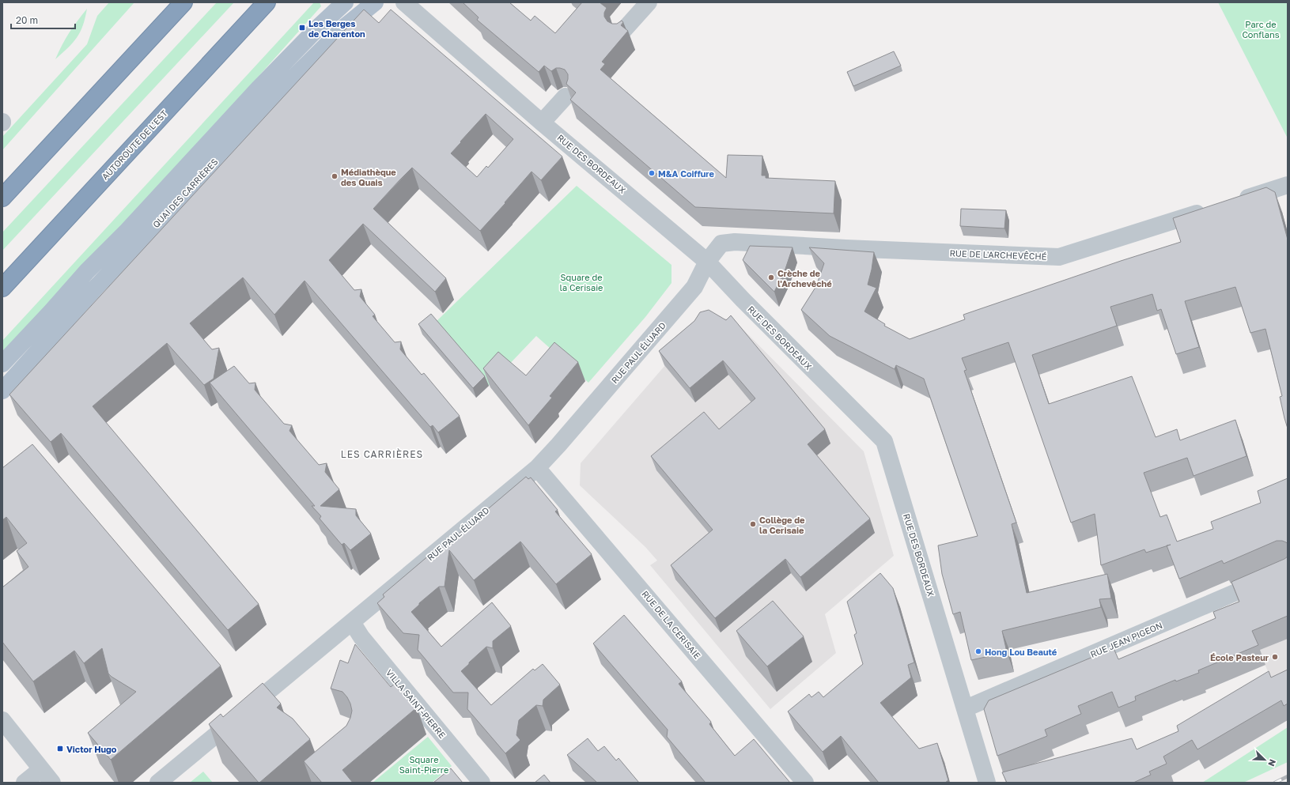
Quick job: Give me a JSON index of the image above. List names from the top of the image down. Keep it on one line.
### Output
{"streets":{"highway":["AUTOROUTE DE L’EST"],"main road":["QUAI DES CARRIÈRES"],"street":["RUE DES BORDEAUX","RUE DE L'ARCHEVÊCHÉ","RUE PAUL ÉLUARD","RUE DE LA CERISAIE","RUE JEAN PIGEON","VILLA SAINT-PIERRE"]},"crossings":[["RUE DES BORDEAUX","RUE DE L'ARCHEVÊCHÉ"],["RUE DES BORDEAUX","RUE PAUL ÉLUARD"],["RUE DES BORDEAUX","RUE JEAN PIGEON"],["RUE DE L'ARCHEVÊCHÉ","RUE PAUL ÉLUARD"],["RUE PAUL ÉLUARD","RUE DE LA CERISAIE"],["RUE PAUL ÉLUARD","VILLA SAINT-PIERRE"]],"districts":["LES CARRIÈRES"],"parks":["Parc de Conflans","Square de la Cerisaie","Square Saint-Pierre"],"places":{"transit":["Les Berges de Charenton","Victor Hugo"],"other":["M&A Coiffure","Médiathèque des Quais","Crèche de l'Archevêché","Collège de la Cerisaie","Hong Lou Beauté","École Pasteur"]},"scale_bar":"20 m","north":"bottom right"}
